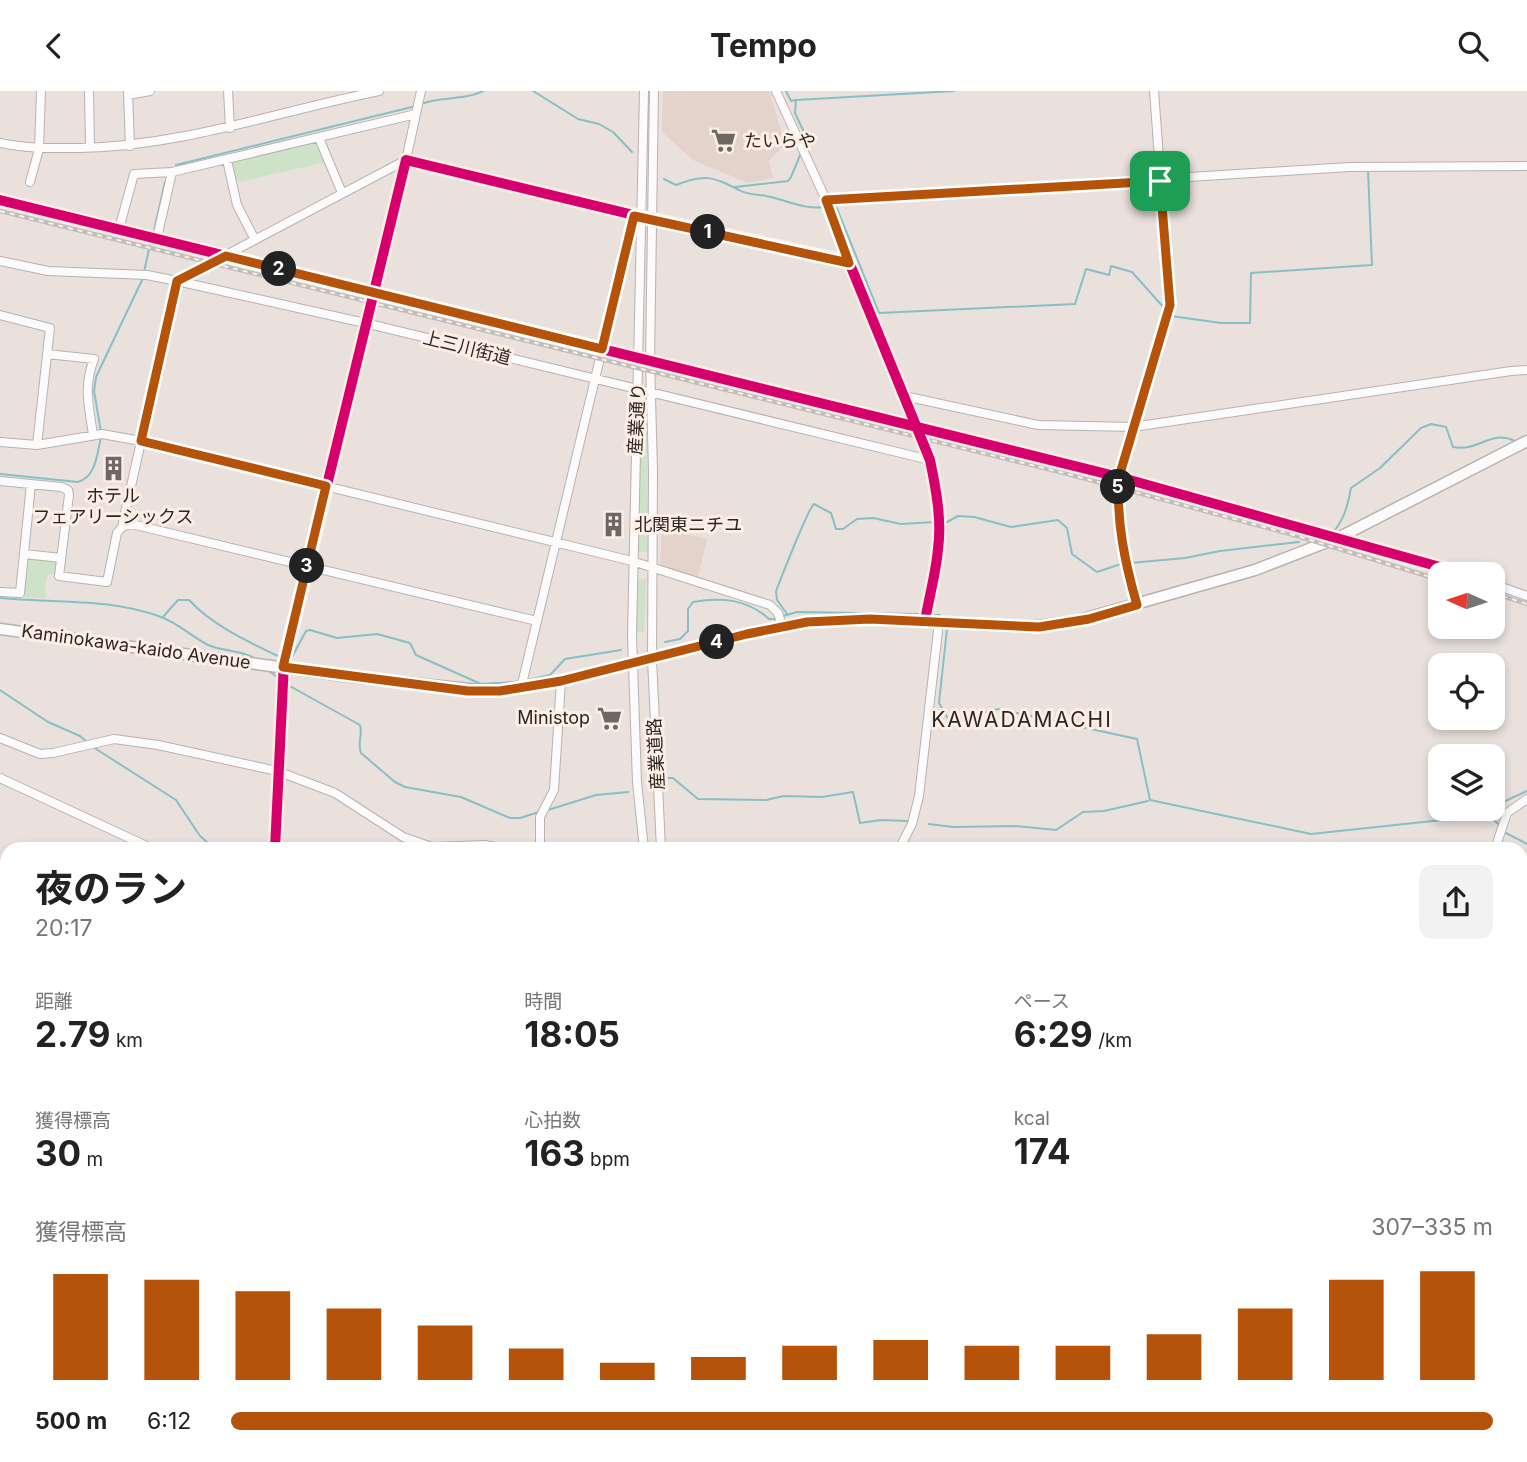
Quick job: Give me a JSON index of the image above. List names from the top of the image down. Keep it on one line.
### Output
{"streets":{"main road":["Kaminokawa-kaido Avenue"],"street":["上三川街道","産業通り","産業道路"]},"crossings":[["上三川街道","産業通り"],["産業通り","Kaminokawa-kaido Avenue"],["産業通り","産業道路"],["Kaminokawa-kaido Avenue","産業道路"]],"districts":["KAWADAMACHI"],"places":{"supermarket":["たいらや","Ministop"],"building":["ホテル フェアリーシックス","北関東ニチユ"]},"north":"left","page":{"header":"Tempo","pins":["1","2","5","3","4"],"heading":["夜のラン","20:17"],"stats":[["距離","2.79 km"],["時間","18:05"],["ペース","6:29 /km"],["獲得標高","30 m"],["心拍数","163 bpm"],["kcal","174"]],"chart":["獲得標高","307–335 m"],"list":[{"name":"500 m","note":"6:12"}]}}
